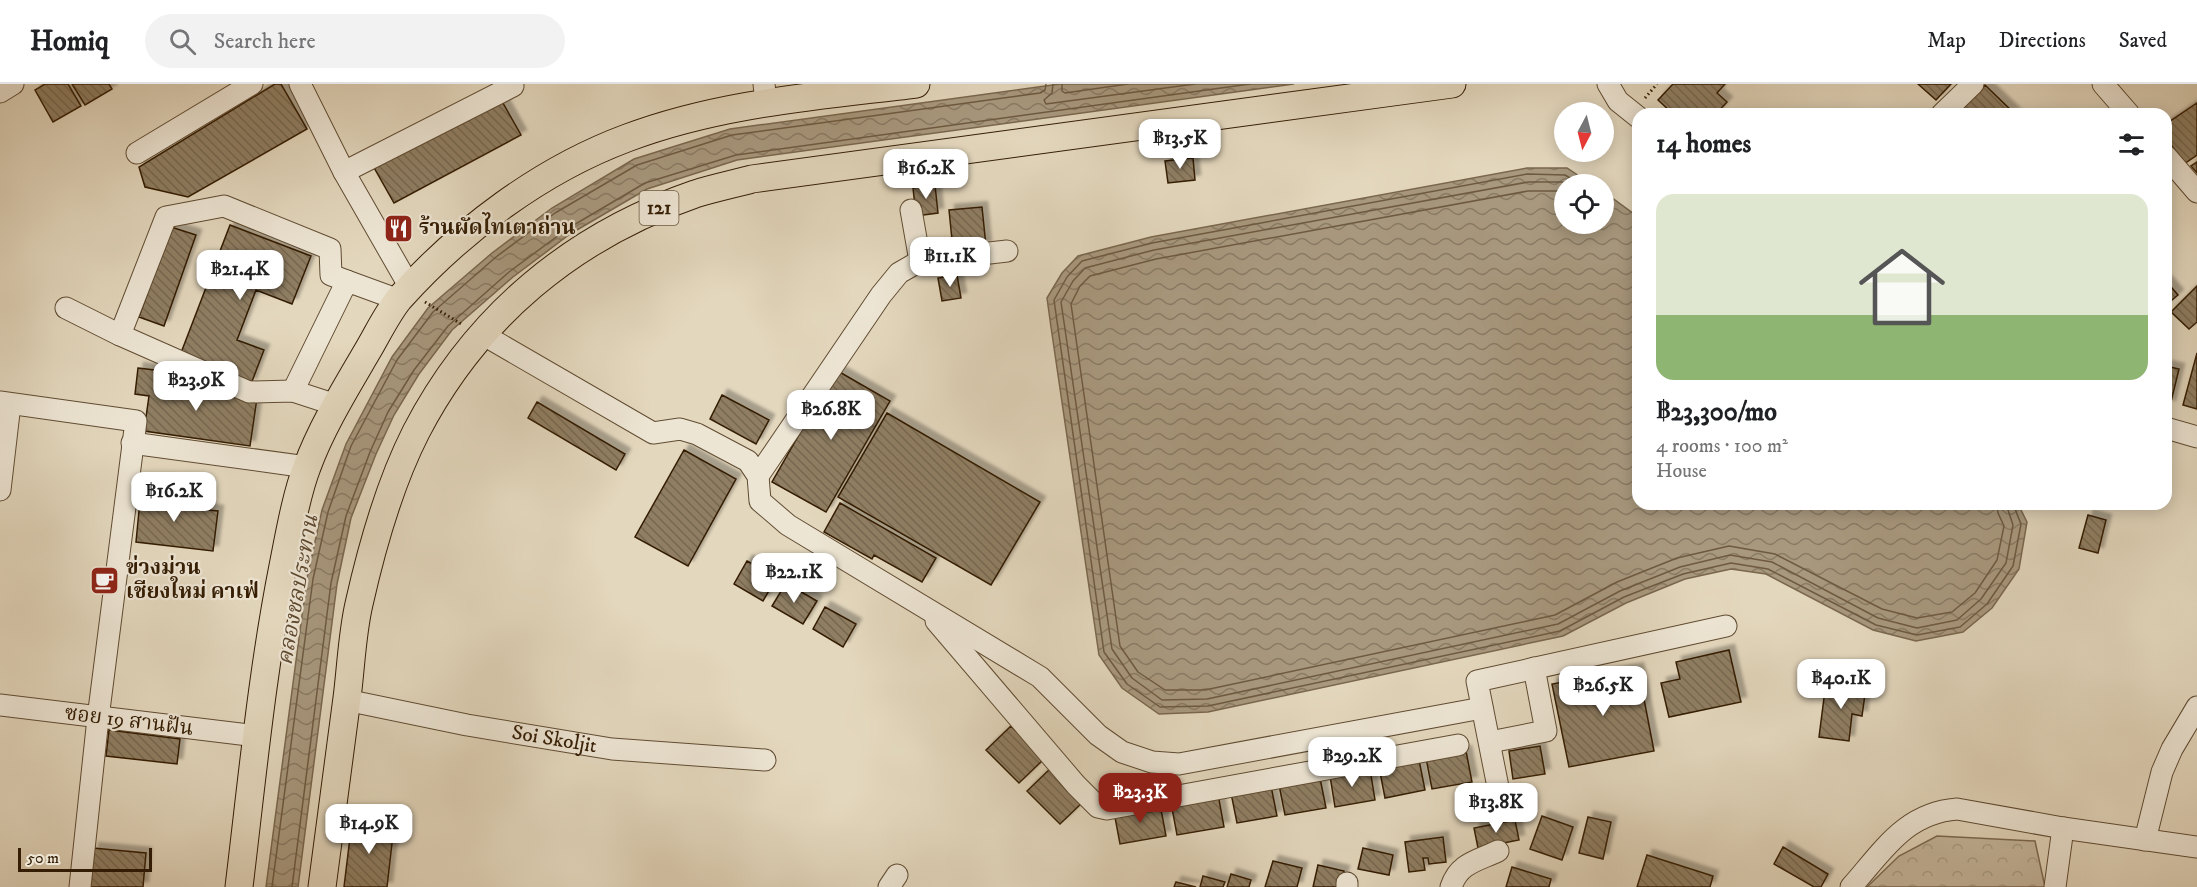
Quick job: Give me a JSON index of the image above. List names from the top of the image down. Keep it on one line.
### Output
{"streets":{"main road":["121"],"street":["ซอย 19 สานฝัน","Soi Skoljit"]},"crossings":[["121","Soi Skoljit"]],"water":["คลองชลประทาน"],"places":{"restaurant":["ร้านผัดไทเตาถ่าน"],"cafe":["ข่วงม่วน เชียงใหม่ คาเฟ่"]},"scale_bar":"50 m","north":"bottom","page":{"header":"Homiq","search":"Search here","nav":["Map","Directions","Saved"],"heading":"14 homes","price":["฿13.5K","฿16.2K","฿11.1K","฿21.4K","฿23.9K","฿26.8K","฿16.2K","฿22.1K","฿40.1K","฿26.5K","฿29.2K","฿23.3K","฿13.8K","฿14.9K"],"list":[{"name":"฿23,300/mo","note":"4 rooms · 100 m² · House"}],"scale":"50 m"}}
